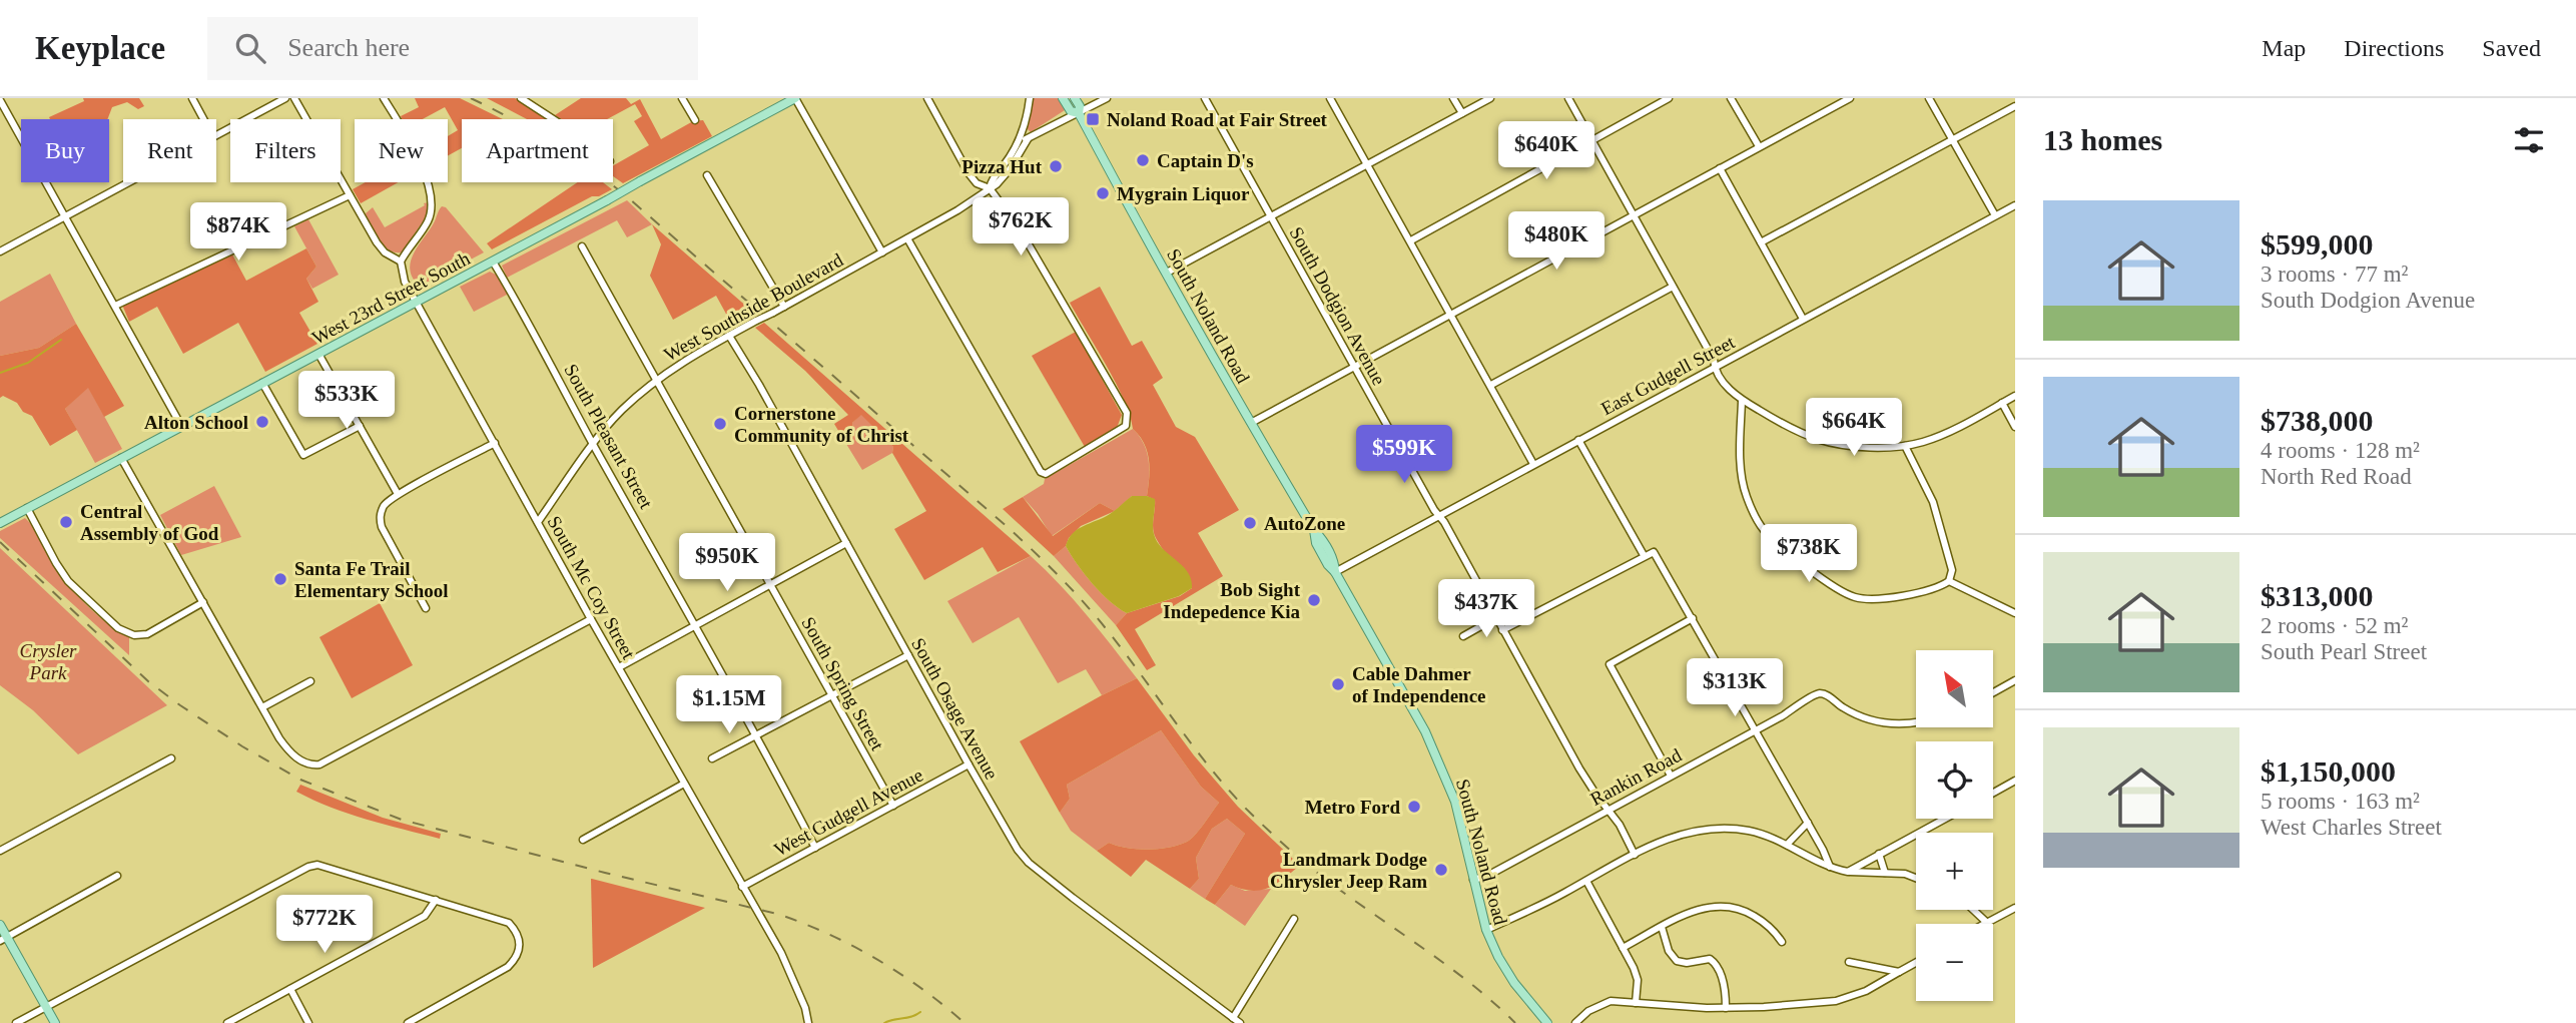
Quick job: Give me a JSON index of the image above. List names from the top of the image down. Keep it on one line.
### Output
{"streets":{"main road":["West 23rd Street South","South Noland Road"],"street":["South Dodgion Avenue","West Southside Boulevard","East Gudgell Street","South Pleasant Street","South Mc Coy Street","South Spring Street","South Osage Avenue","Rankin Road","West Gudgell Avenue"]},"crossings":[["West 23rd Street South","South Pleasant Street"],["West 23rd Street South","South Mc Coy Street"],["South Dodgion Avenue","East Gudgell Street"],["South Dodgion Avenue","Rankin Road"],["West Southside Boulevard","South Pleasant Street"],["West Southside Boulevard","South Mc Coy Street"],["West Southside Boulevard","South Spring Street"],["West Southside Boulevard","South Osage Avenue"],["South Noland Road","East Gudgell Street"],["South Noland Road","Rankin Road"],["South Pleasant Street","West Gudgell Avenue"],["South Mc Coy Street","West Gudgell Avenue"],["South Spring Street","West Gudgell Avenue"],["South Osage Avenue","West Gudgell Avenue"]],"parks":["Crysler Park"],"places":{"transit":["Noland Road at Fair Street"],"other":["Captain D's","Pizza Hut","Mygrain Liquor","Alton School","Cornerstone Community of Christ","Central Assembly of God","AutoZone","Santa Fe Trail Elementary School","Bob Sight Indepedence Kia","Cable Dahmer of Independence","Metro Ford","Landmark Dodge Chrysler Jeep Ram"]},"north":"top left","page":{"header":"Keyplace","search":"Search here","nav":["Map","Directions","Saved"],"heading":"13 homes","chip":["Buy","Rent","Filters","New","Apartment"],"price":["$640K","$762K","$874K","$480K","$533K","$664K","$599K","$738K","$950K","$437K","$313K","$1.15M","$772K"],"list":[{"name":"$599,000","note":"3 rooms · 77 m² · South Dodgion Avenue"},{"name":"$738,000","note":"4 rooms · 128 m² · North Red Road"},{"name":"$313,000","note":"2 rooms · 52 m² · South Pearl Street"},{"name":"$1,150,000","note":"5 rooms · 163 m² · West Charles Street"}],"map_buttons":["+","−"]}}
